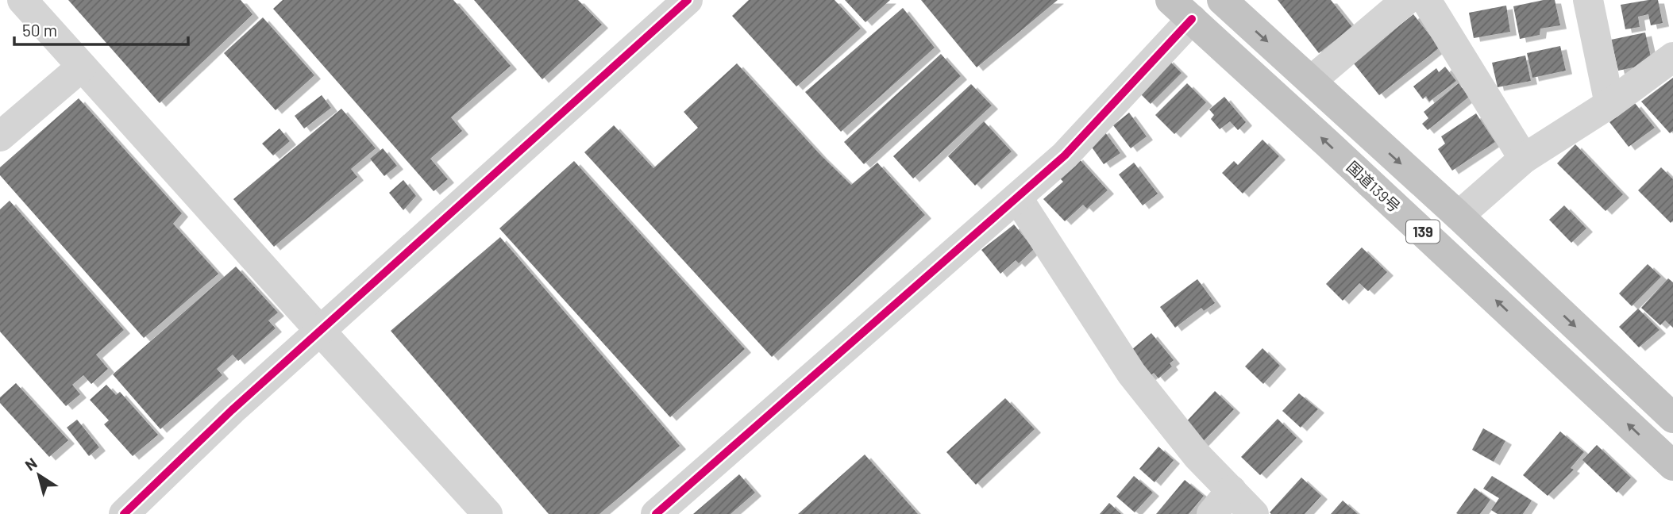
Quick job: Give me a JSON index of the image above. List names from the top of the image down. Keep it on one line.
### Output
{"streets":{"highway":["国道139号","139"]},"scale_bar":"50 m","north":"top left"}
